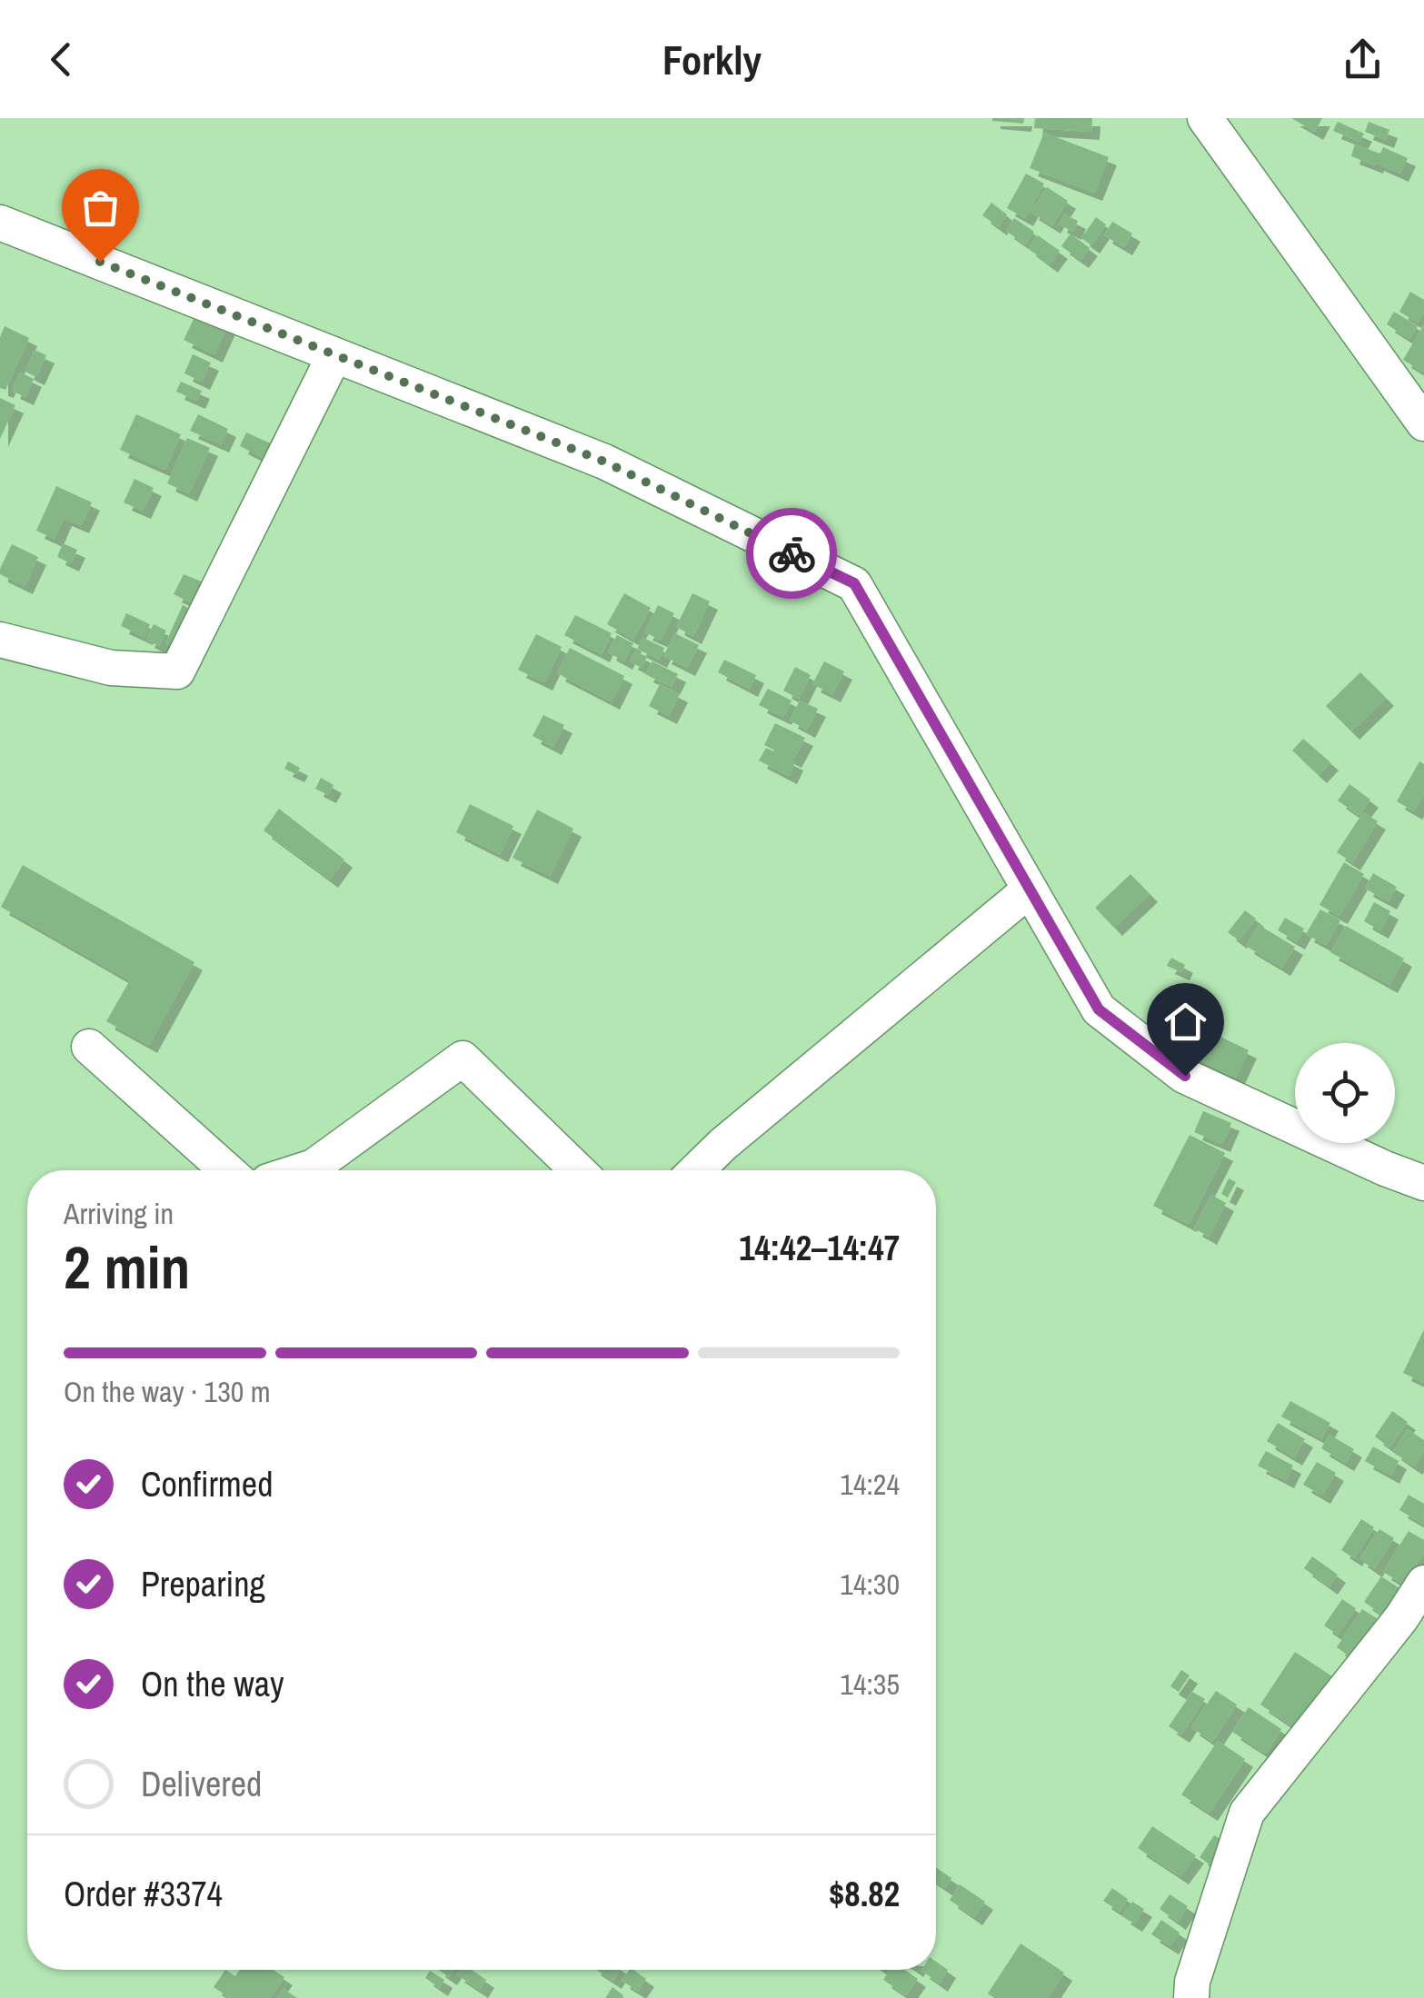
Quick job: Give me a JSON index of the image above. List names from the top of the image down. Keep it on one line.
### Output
{"page":{"header":"Forkly","heading":["2 min","Arriving in","14:42–14:47"],"panel":["Order #3374","$8.82"],"bar":"On the way · 130 m","list":[["Confirmed","14:24"],["Preparing","14:30"],["On the way","14:35"],"Delivered"]}}
